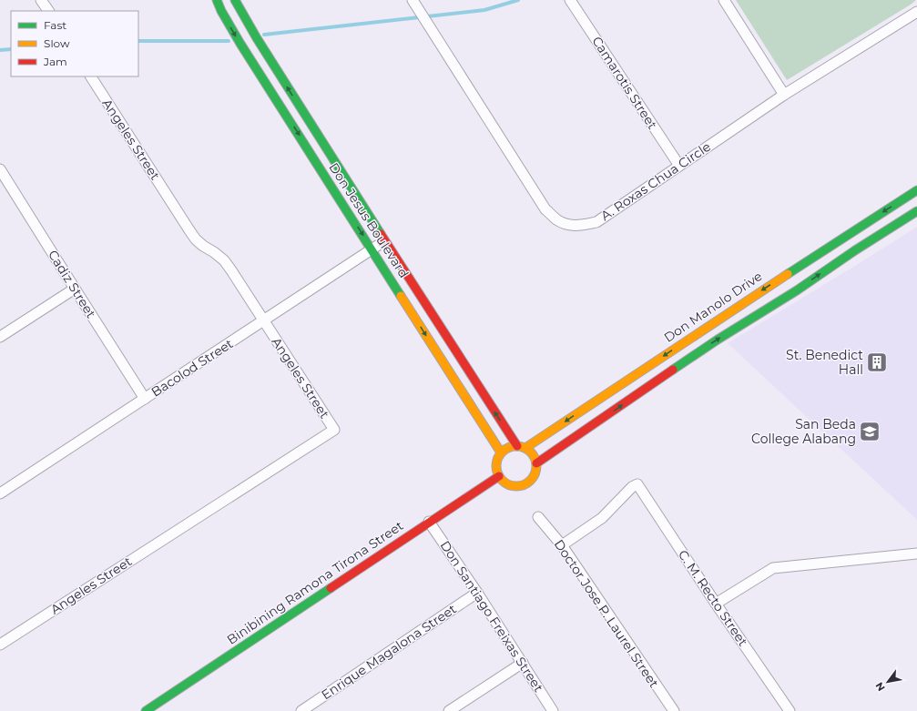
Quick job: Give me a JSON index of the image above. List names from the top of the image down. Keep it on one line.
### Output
{"streets":{"street":["Camarotis Street","Angeles Street","A. Roxas Chua Circle","Don Jesus Boulevard","Cadiz Street","Don Manolo Drive","Bacolod Street","Binibining Ramona Tirona Street","C. M. Recto Street","Doctor Jose P. Laurel Street","Don Santiago Freixas Street","Enrique Magalona Street"]},"crossings":[["Camarotis Street","A. Roxas Chua Circle"],["Angeles Street","Bacolod Street"],["Don Jesus Boulevard","Don Manolo Drive"],["Don Jesus Boulevard","Bacolod Street"],["Don Jesus Boulevard","Binibining Ramona Tirona Street"],["Cadiz Street","Bacolod Street"],["Don Manolo Drive","Binibining Ramona Tirona Street"],["Binibining Ramona Tirona Street","Don Santiago Freixas Street"],["C. M. Recto Street","Doctor Jose P. Laurel Street"],["Don Santiago Freixas Street","Enrique Magalona Street"]],"places":{"building":["St. Benedict Hall"],"school or university":["San Beda College Alabang"]},"legend":["Fast","Slow","Jam"],"north":"bottom left"}
